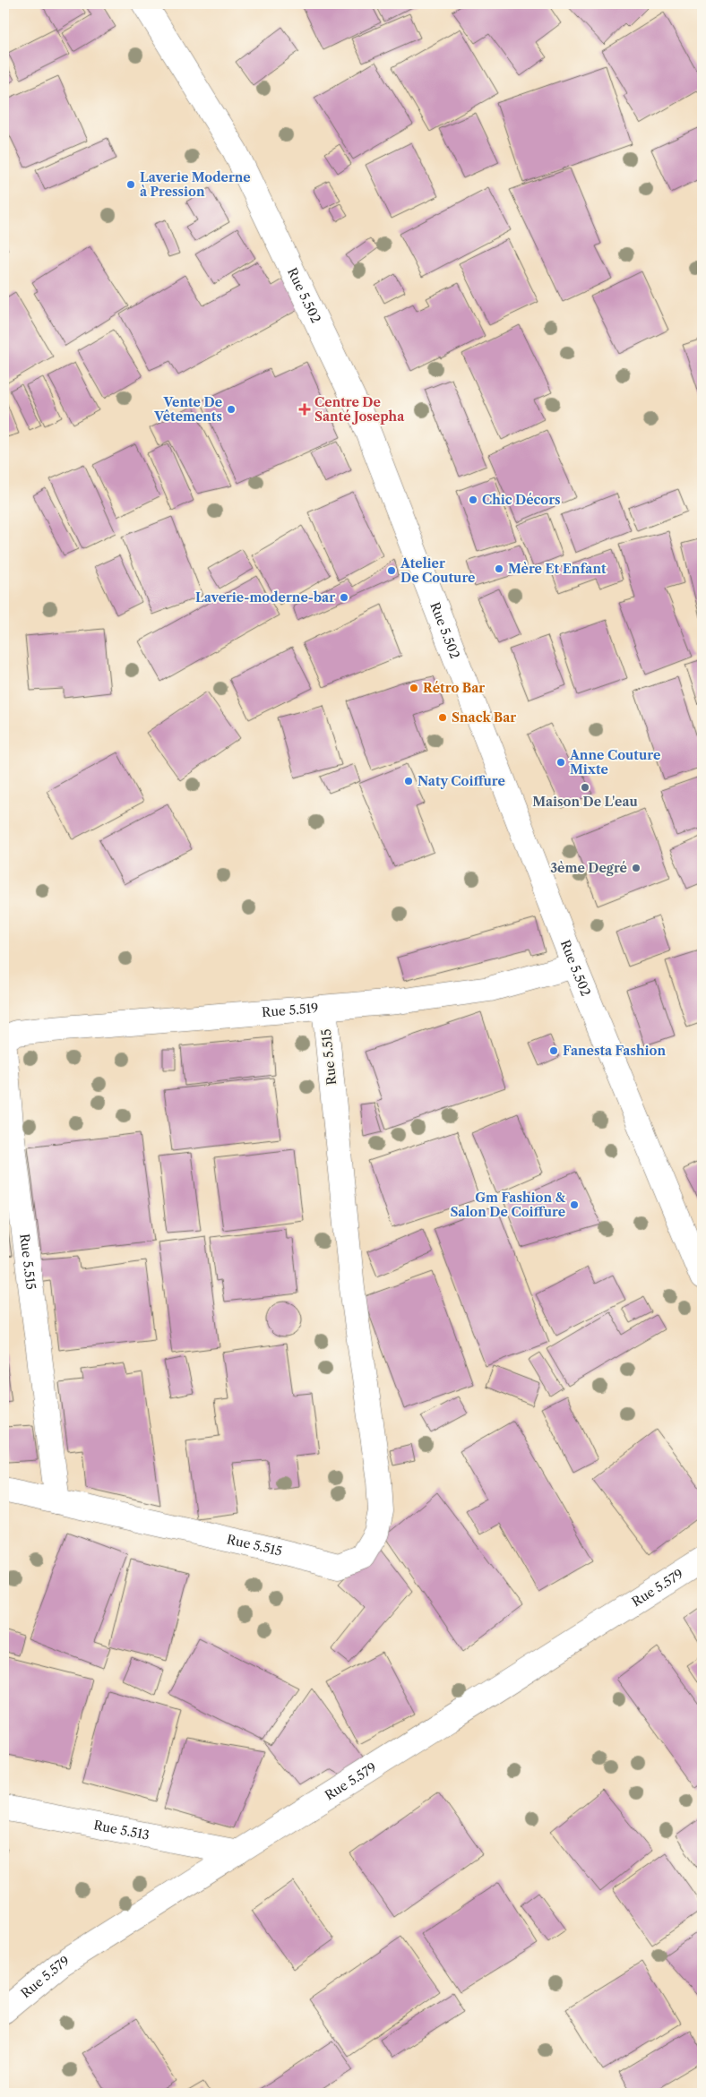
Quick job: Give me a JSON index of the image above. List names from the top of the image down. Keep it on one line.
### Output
{"streets":{"street":["Rue 5.502","Rue 5.519","Rue 5.515","Rue 5.579","Rue 5.513"]},"crossings":[["Rue 5.502","Rue 5.519"],["Rue 5.519","Rue 5.515"],["Rue 5.579","Rue 5.513"]],"places":{"other":["Laverie Moderne à Pression","Vente De Vêtements","Chic Décors","Mère Et Enfant","Atelier De Couture","Laverie-moderne-bar","Rétro Bar","Snack Bar","Anne Couture Mixte","Naty Coiffure","Maison De L'eau","3ème Degré","Fanesta Fashion","Gm Fashion & Salon De Coiffure"],"health":["Centre De Santé Josepha"]}}
